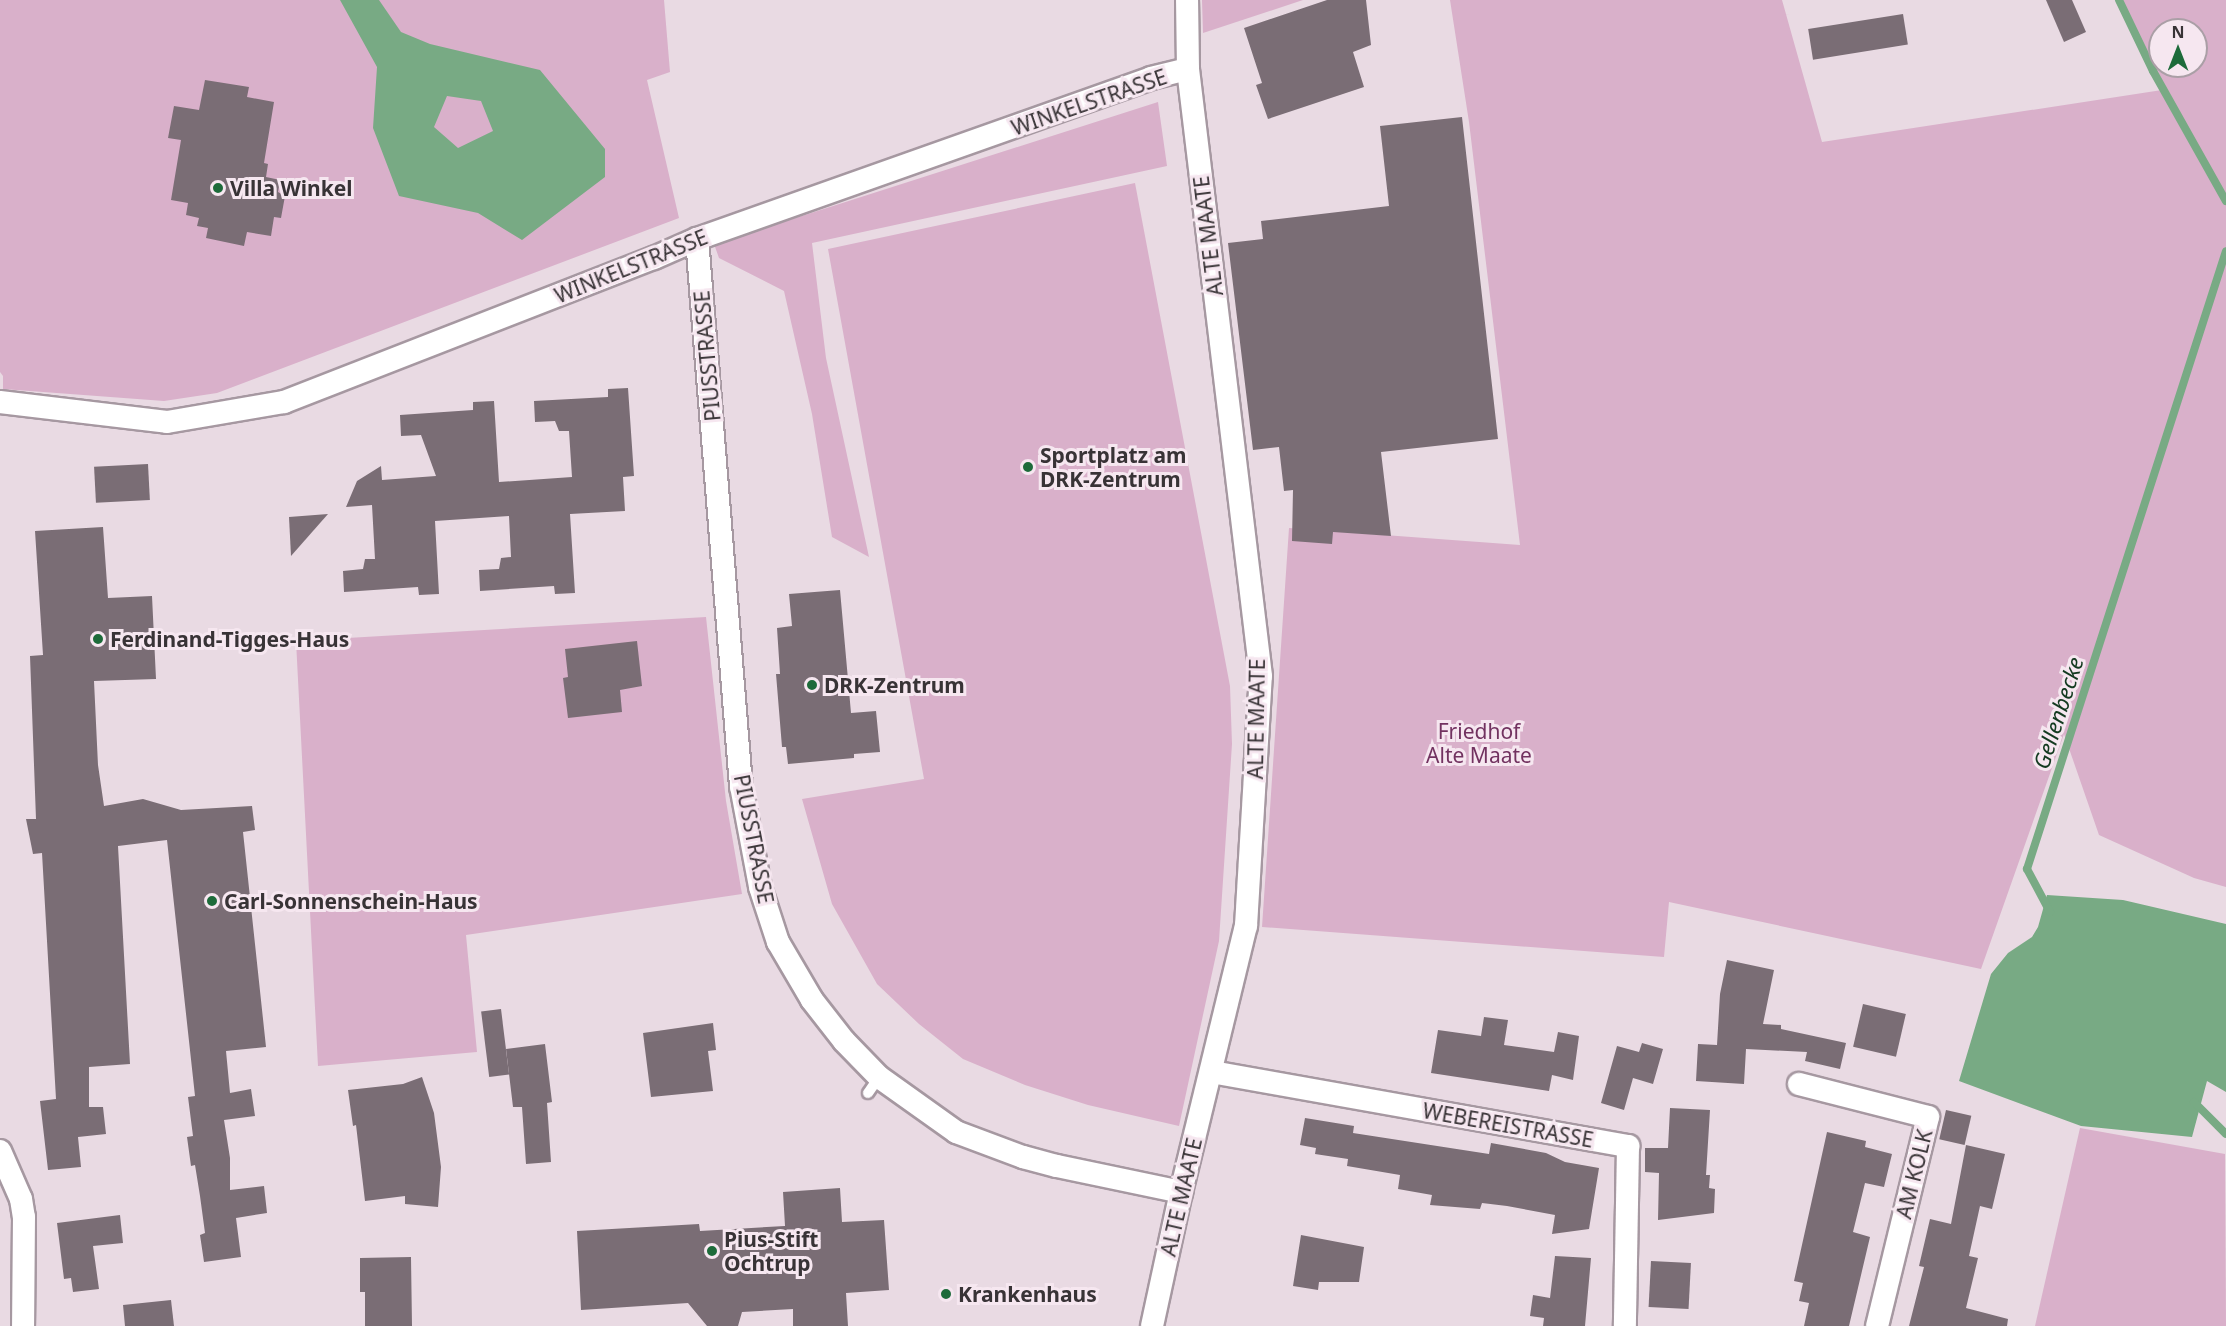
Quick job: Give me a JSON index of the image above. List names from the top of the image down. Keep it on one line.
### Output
{"streets":{"street":["WINKELSTRASSE","ALTE MAATE","PIUSSTRASSE","WEBEREISTRASSE","AM KOLK"]},"crossings":[["WINKELSTRASSE","ALTE MAATE"],["WINKELSTRASSE","PIUSSTRASSE"],["ALTE MAATE","PIUSSTRASSE"],["ALTE MAATE","WEBEREISTRASSE"]],"water":["Gellenbecke"],"parks":["Friedhof Alte Maate"],"places":["Villa Winkel","Sportplatz am DRK-Zentrum","Ferdinand-Tigges-Haus","DRK-Zentrum","Carl-Sonnenschein-Haus","Pius-Stift Ochtrup","Krankenhaus"],"north":"top"}
